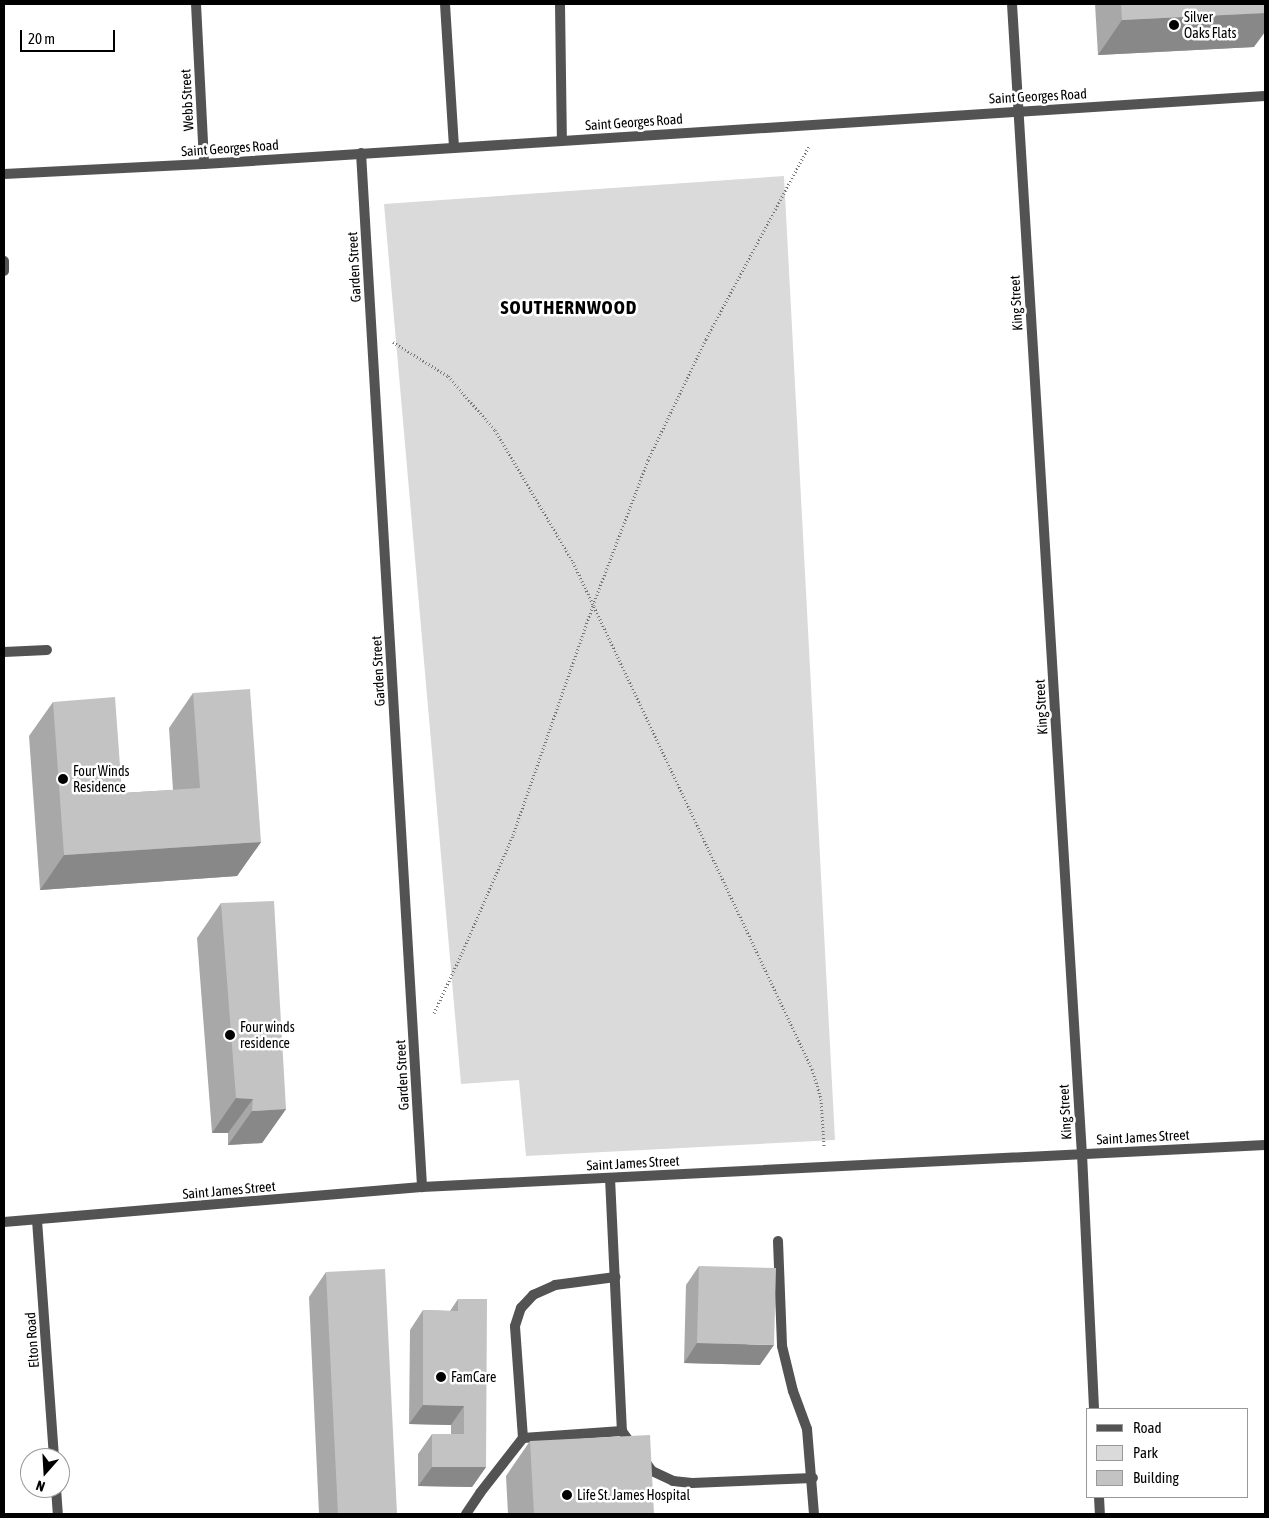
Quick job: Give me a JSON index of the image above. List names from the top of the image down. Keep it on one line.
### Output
{"streets":{"street":["Saint Georges Road","Webb Street","Garden Street","King Street","Saint James Street","Elton Road"]},"crossings":[["Saint Georges Road","Webb Street"],["Saint Georges Road","Garden Street"],["Saint Georges Road","King Street"],["Garden Street","Saint James Street"],["King Street","Saint James Street"],["Saint James Street","Elton Road"]],"districts":["SOUTHERNWOOD"],"places":["Silver Oaks Flats","Four Winds Residence","Four winds residence","FamCare","Life St. James Hospital"],"legend":["Road","Park","Building"],"scale_bar":"20 m","north":"bottom"}
